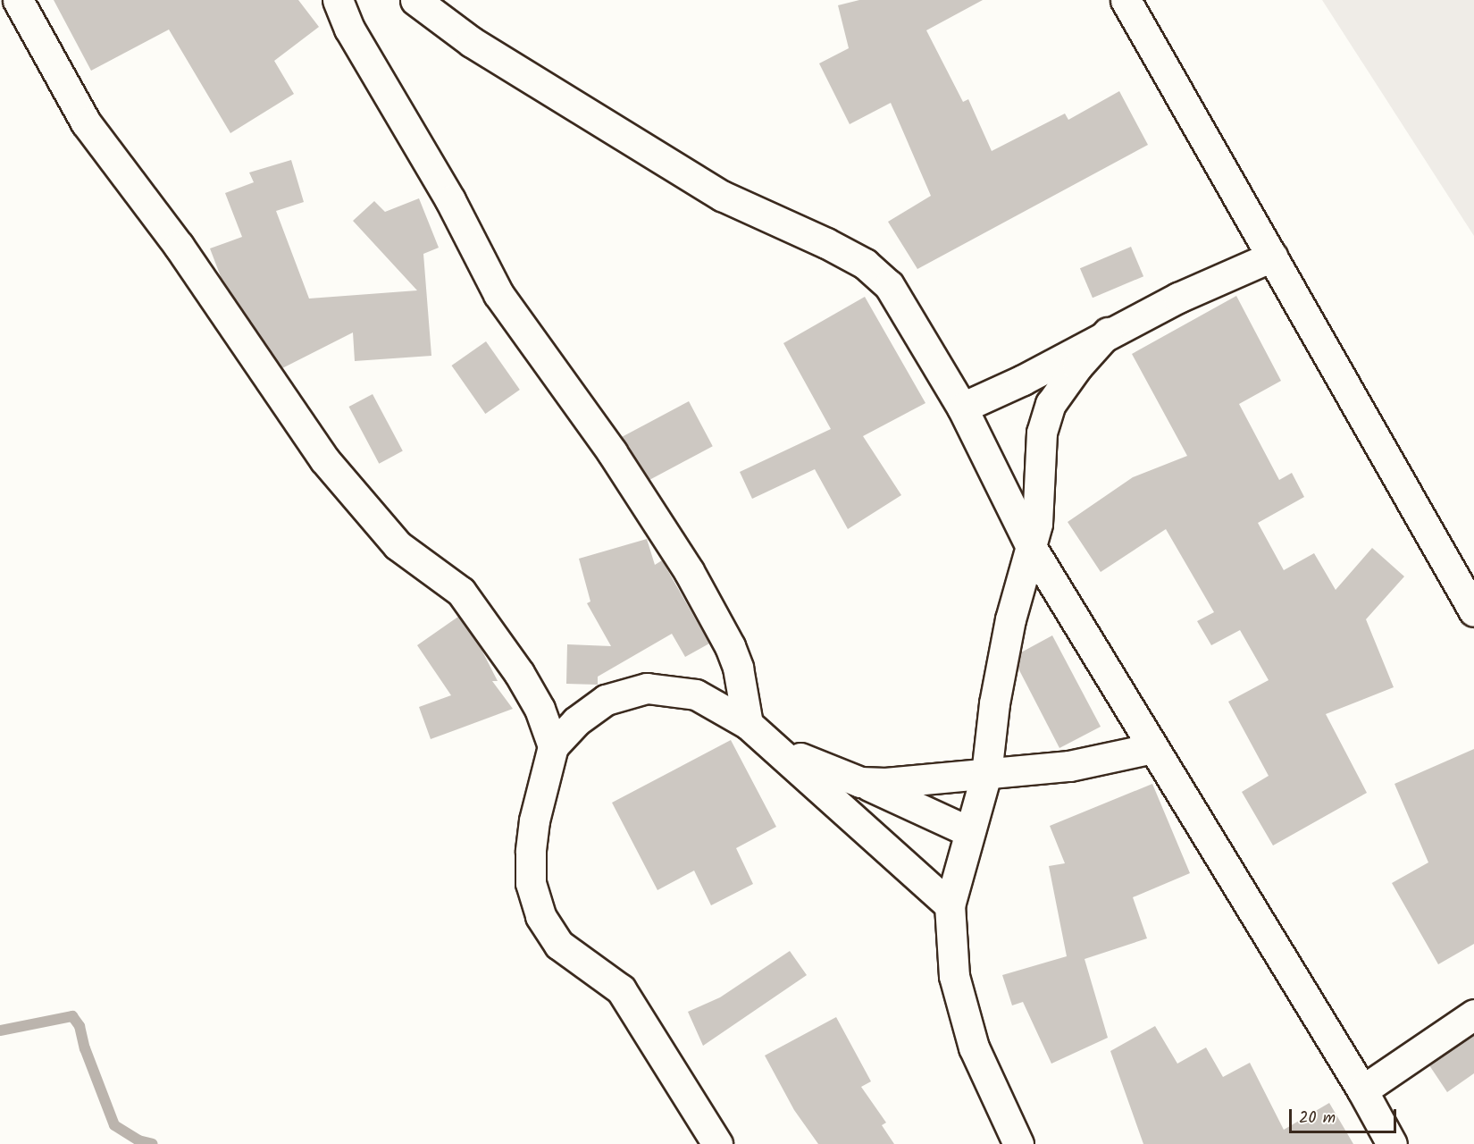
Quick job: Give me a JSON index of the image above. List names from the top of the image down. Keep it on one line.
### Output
{"scale_bar":"20 m"}
